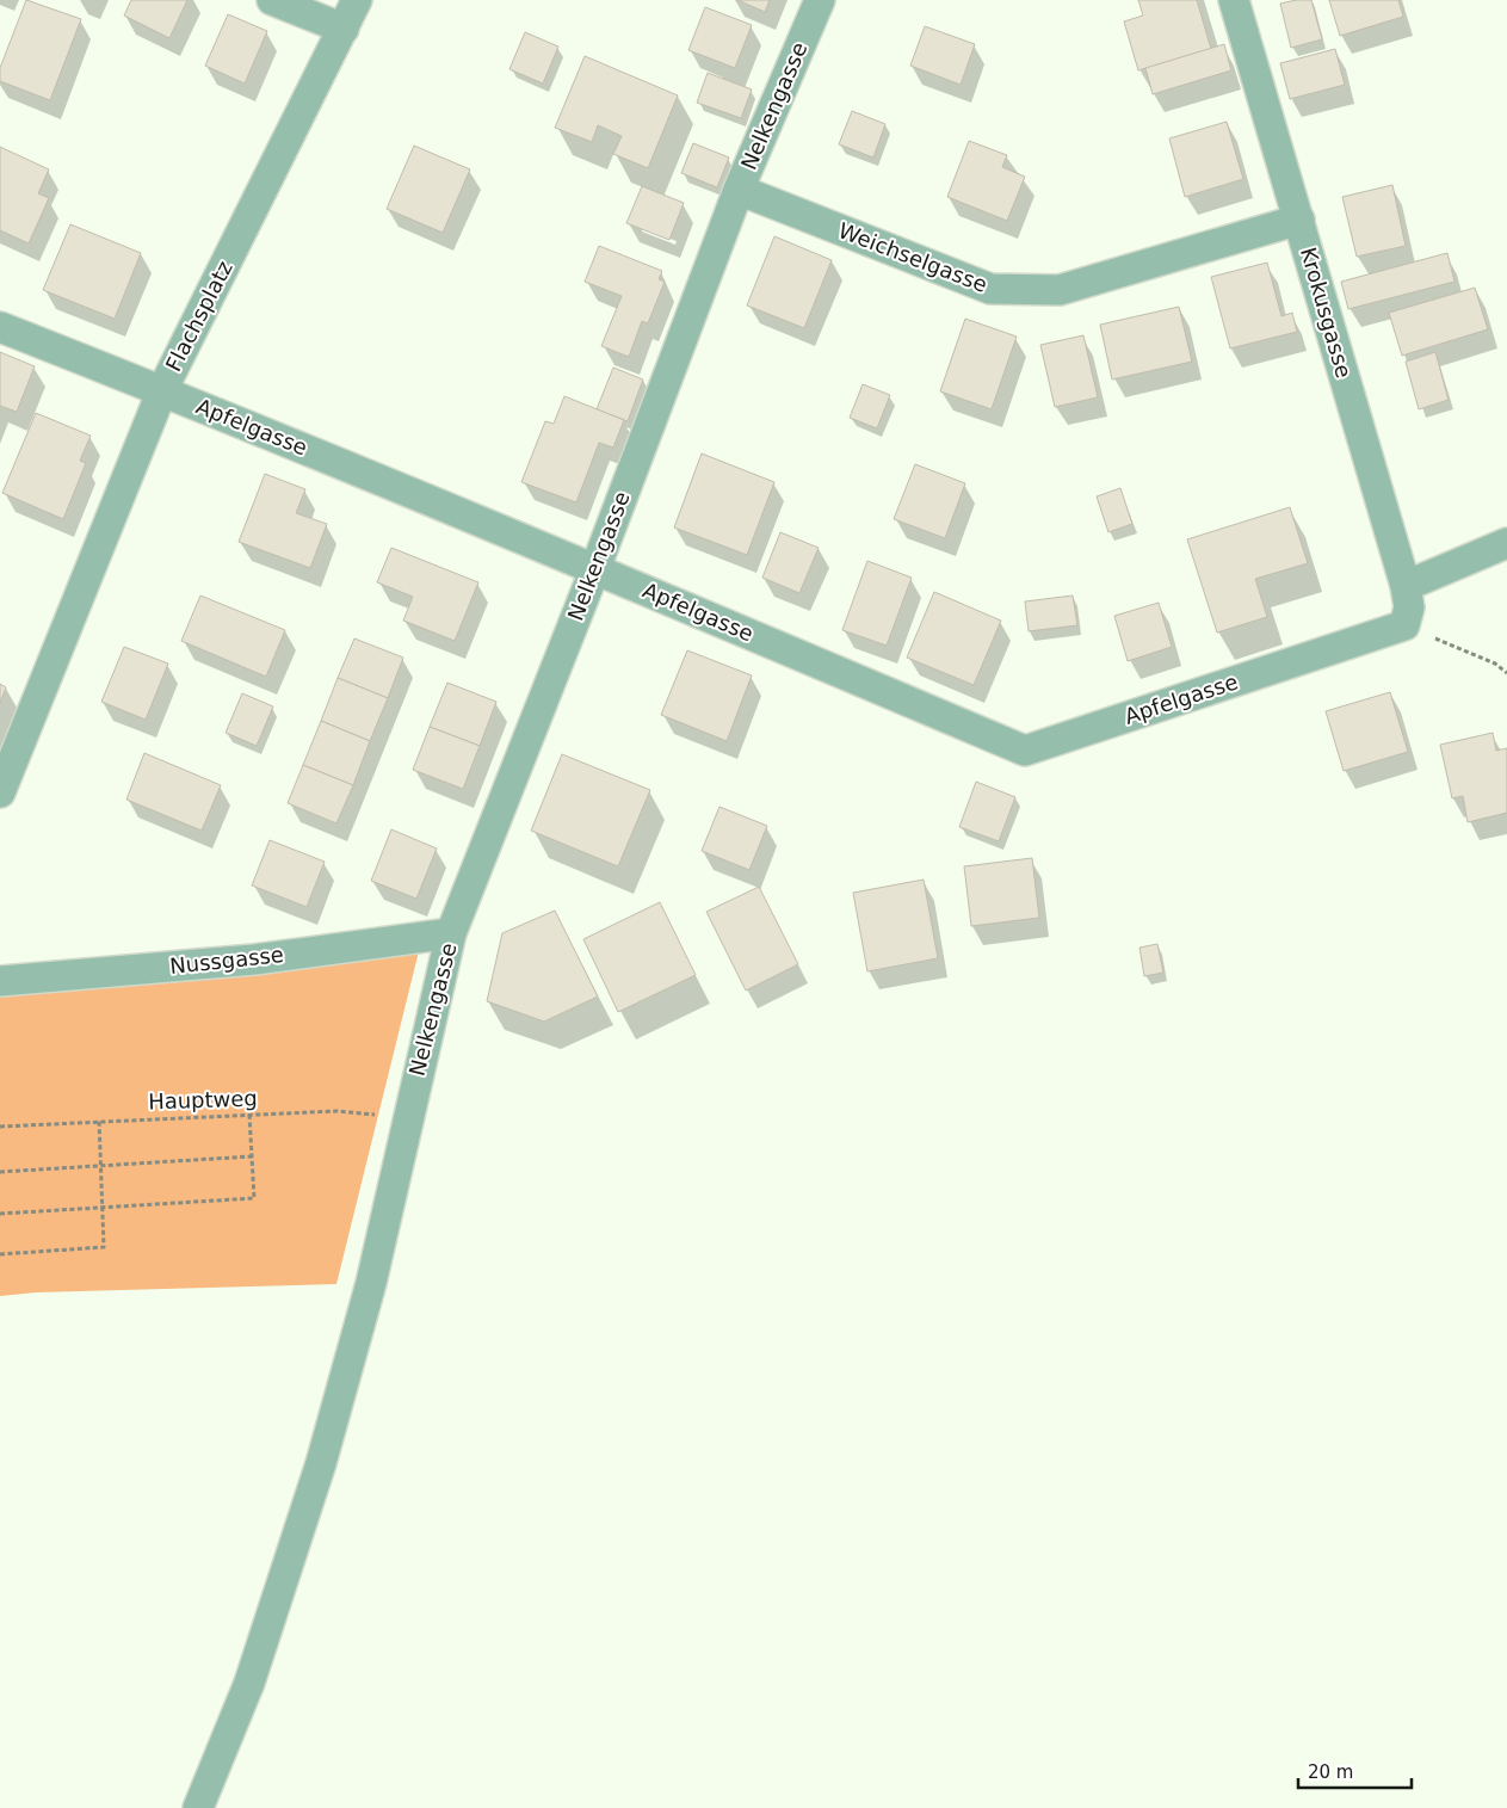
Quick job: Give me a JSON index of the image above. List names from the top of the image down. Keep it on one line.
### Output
{"streets":{"street":["Nelkengasse","Weichselgasse","Krokusgasse","Flachsplatz","Apfelgasse","Nussgasse"],"path":["Hauptweg"]},"crossings":[["Nelkengasse","Weichselgasse"],["Nelkengasse","Apfelgasse"],["Nelkengasse","Nussgasse"],["Nelkengasse","Hauptweg"],["Weichselgasse","Krokusgasse"],["Krokusgasse","Apfelgasse"],["Flachsplatz","Apfelgasse"]],"scale_bar":"20 m"}
